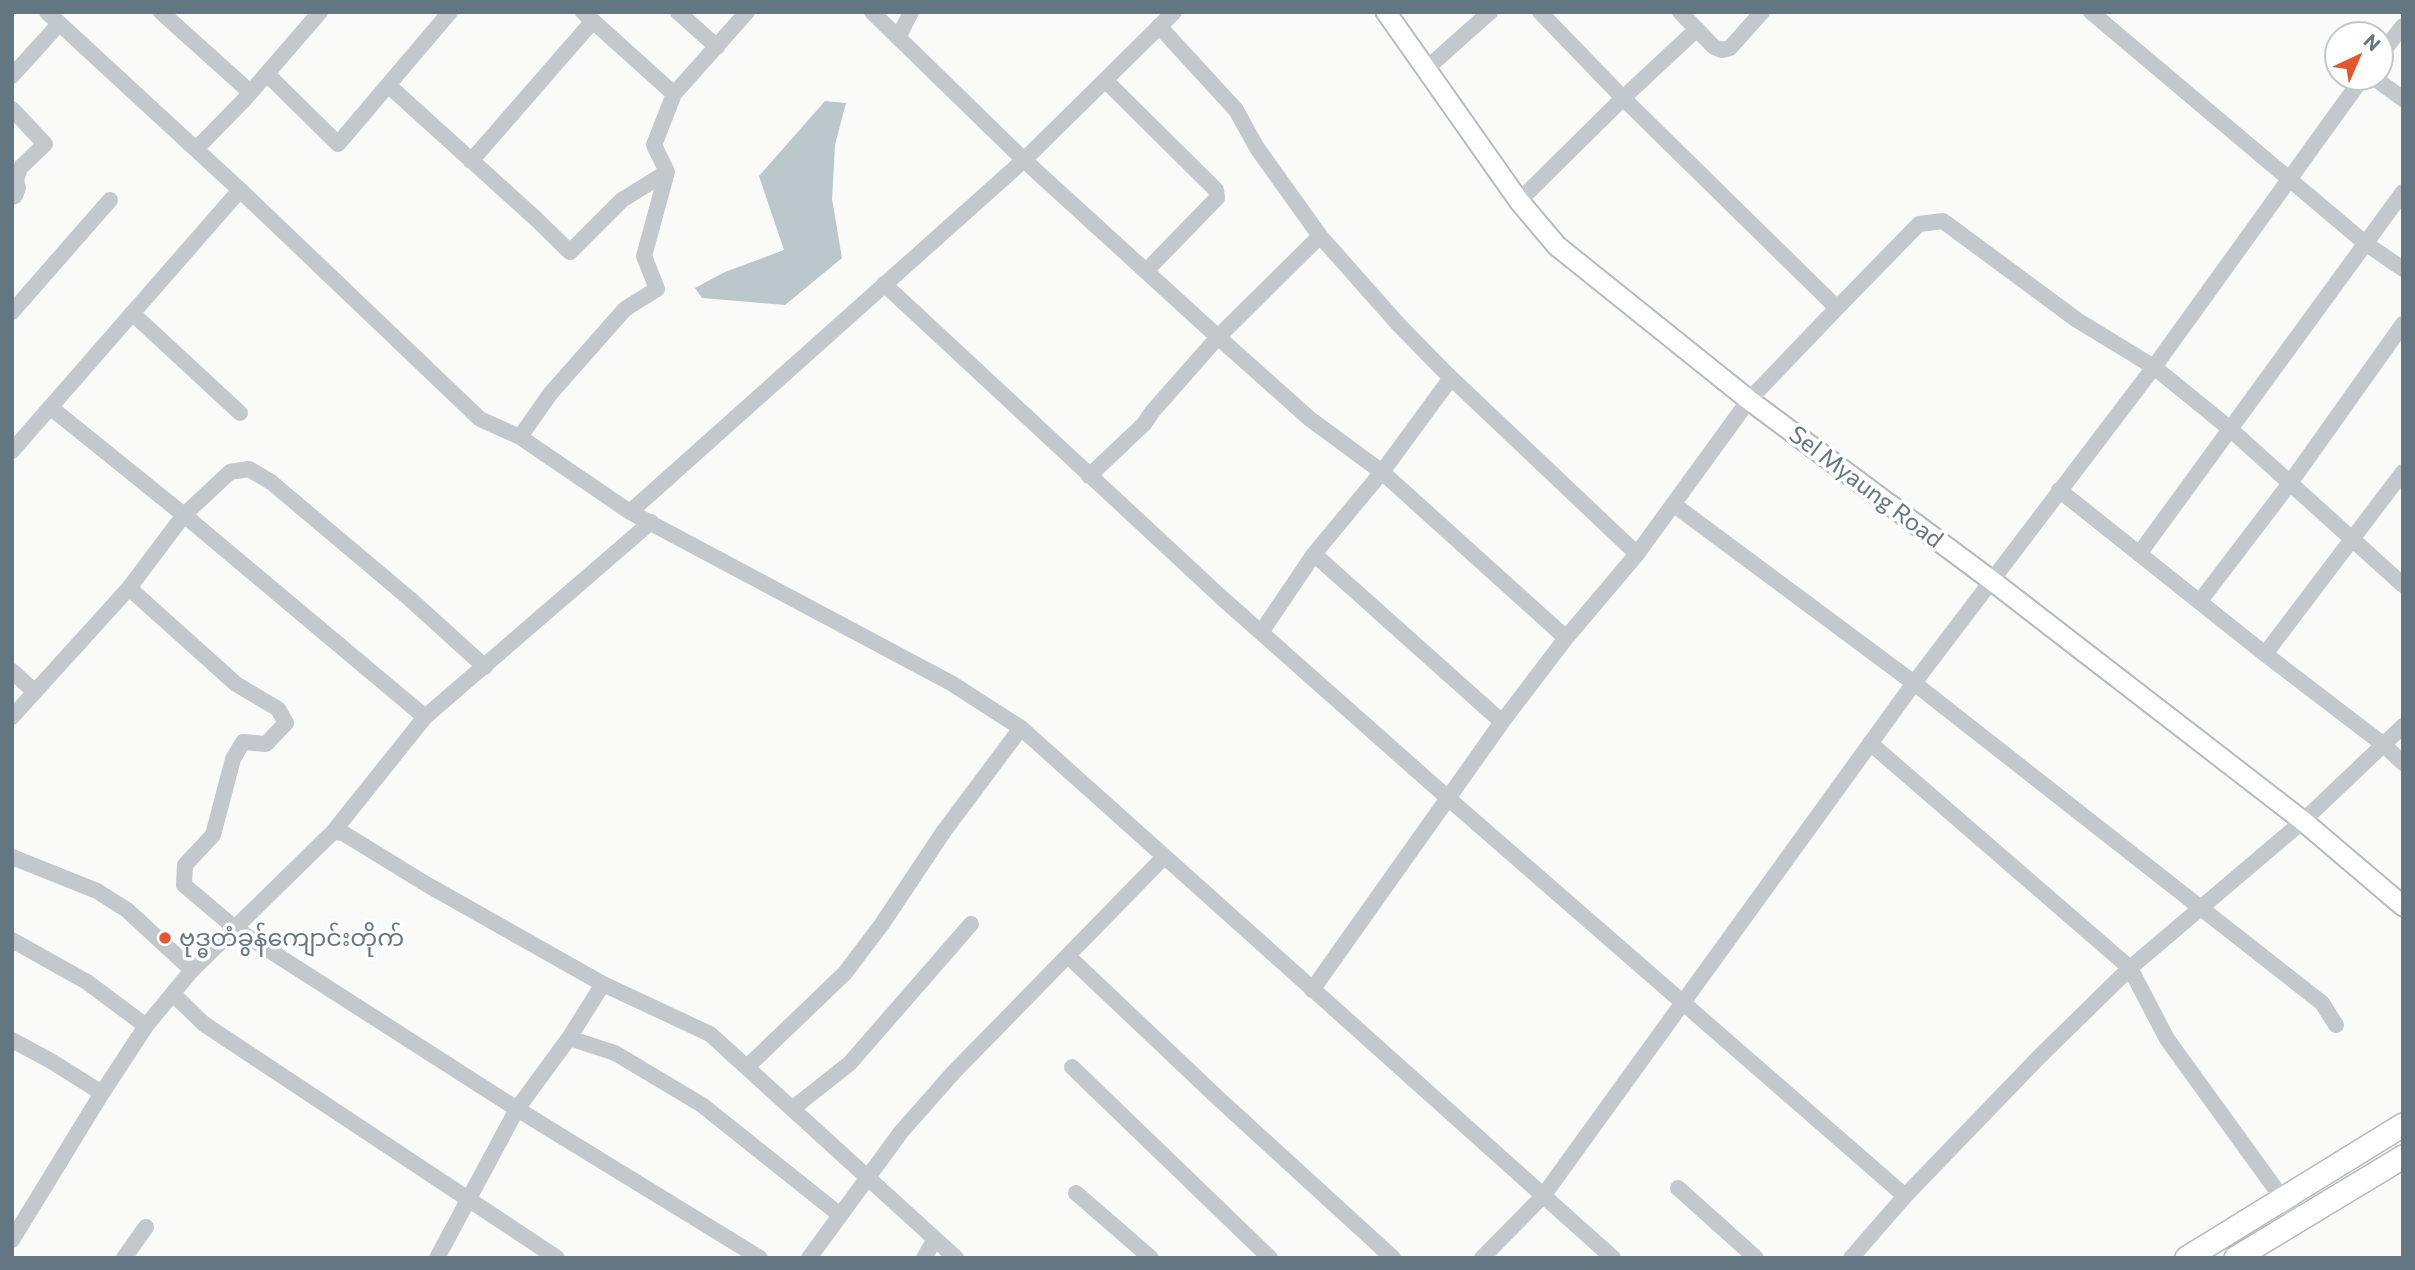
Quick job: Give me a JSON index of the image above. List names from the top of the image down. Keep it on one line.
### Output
{"streets":{"main road":["Sel Myaung Road"]},"places":["ဗုဒ္ဓတံခွန်ကျောင်းတိုက်"],"north":"top right"}
